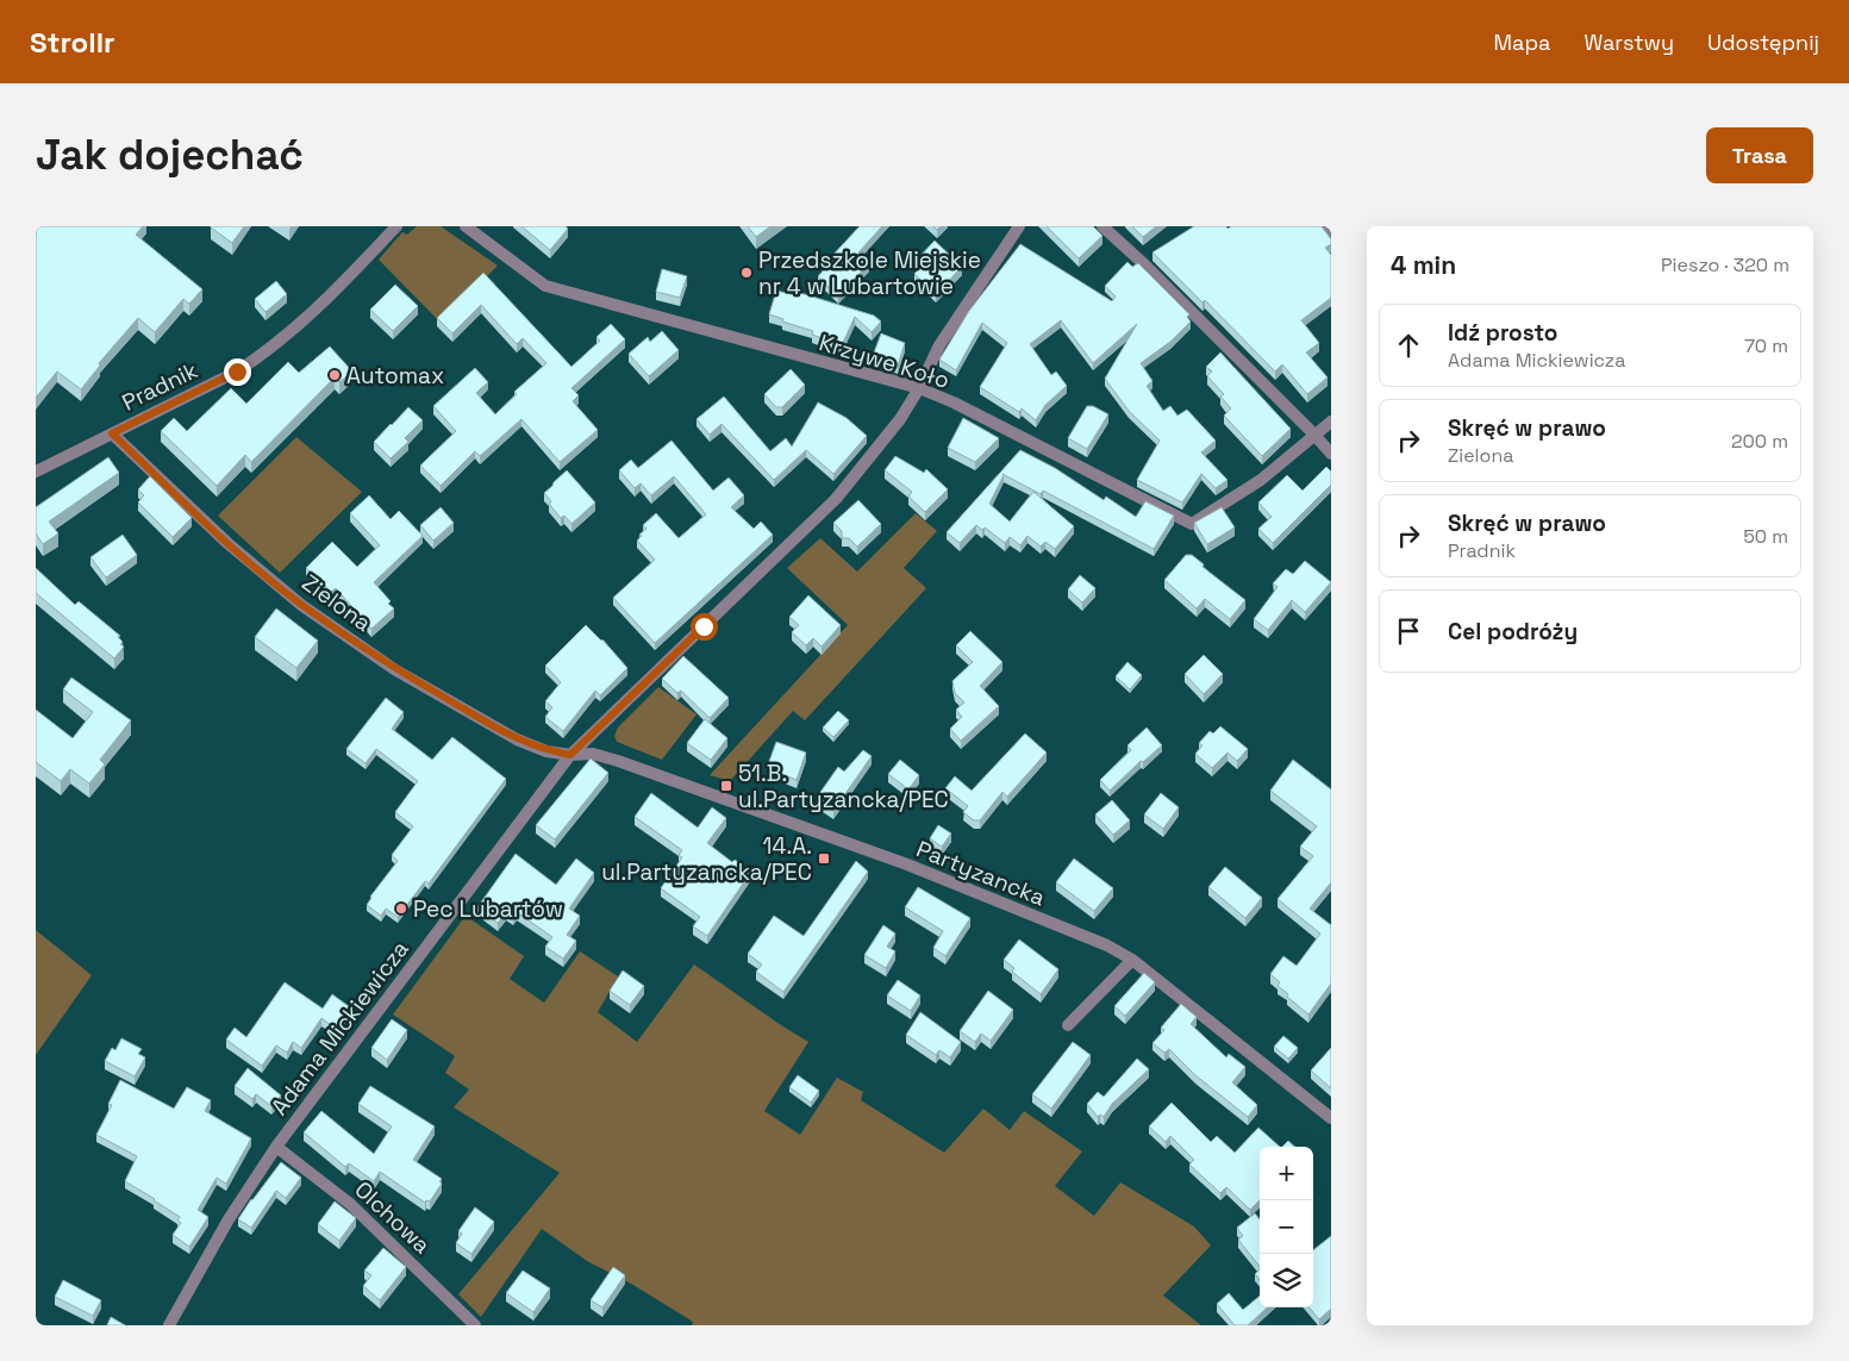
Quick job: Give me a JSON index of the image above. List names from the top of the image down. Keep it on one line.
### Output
{"streets":{"street":["Krzywe Koło","Pradnik","Zielona","Partyzancka","Adama Mickiewicza","Olchowa"]},"crossings":[["Krzywe Koło","Adama Mickiewicza"],["Pradnik","Zielona"],["Zielona","Partyzancka"],["Zielona","Adama Mickiewicza"],["Partyzancka","Adama Mickiewicza"],["Adama Mickiewicza","Olchowa"]],"places":{"other":["Przedszkole Miejskie nr 4 w Lubartowie","Automax","Pec Lubartów"],"transit":["51.B. ul.Partyzancka/PEC","14.A. ul.Partyzancka/PEC"]},"page":{"header":"Strollr","nav":["Mapa","Warstwy","Udostępnij"],"buttons":"Trasa","title":"Jak dojechać","heading":["4 min","Pieszo · 320 m"],"list":[["Idź prosto","Adama Mickiewicza","70 m"],["Skręć w prawo","Zielona","200 m"],["Skręć w prawo","Pradnik","50 m"],"Cel podróży"],"map_buttons":["+","−"]}}
